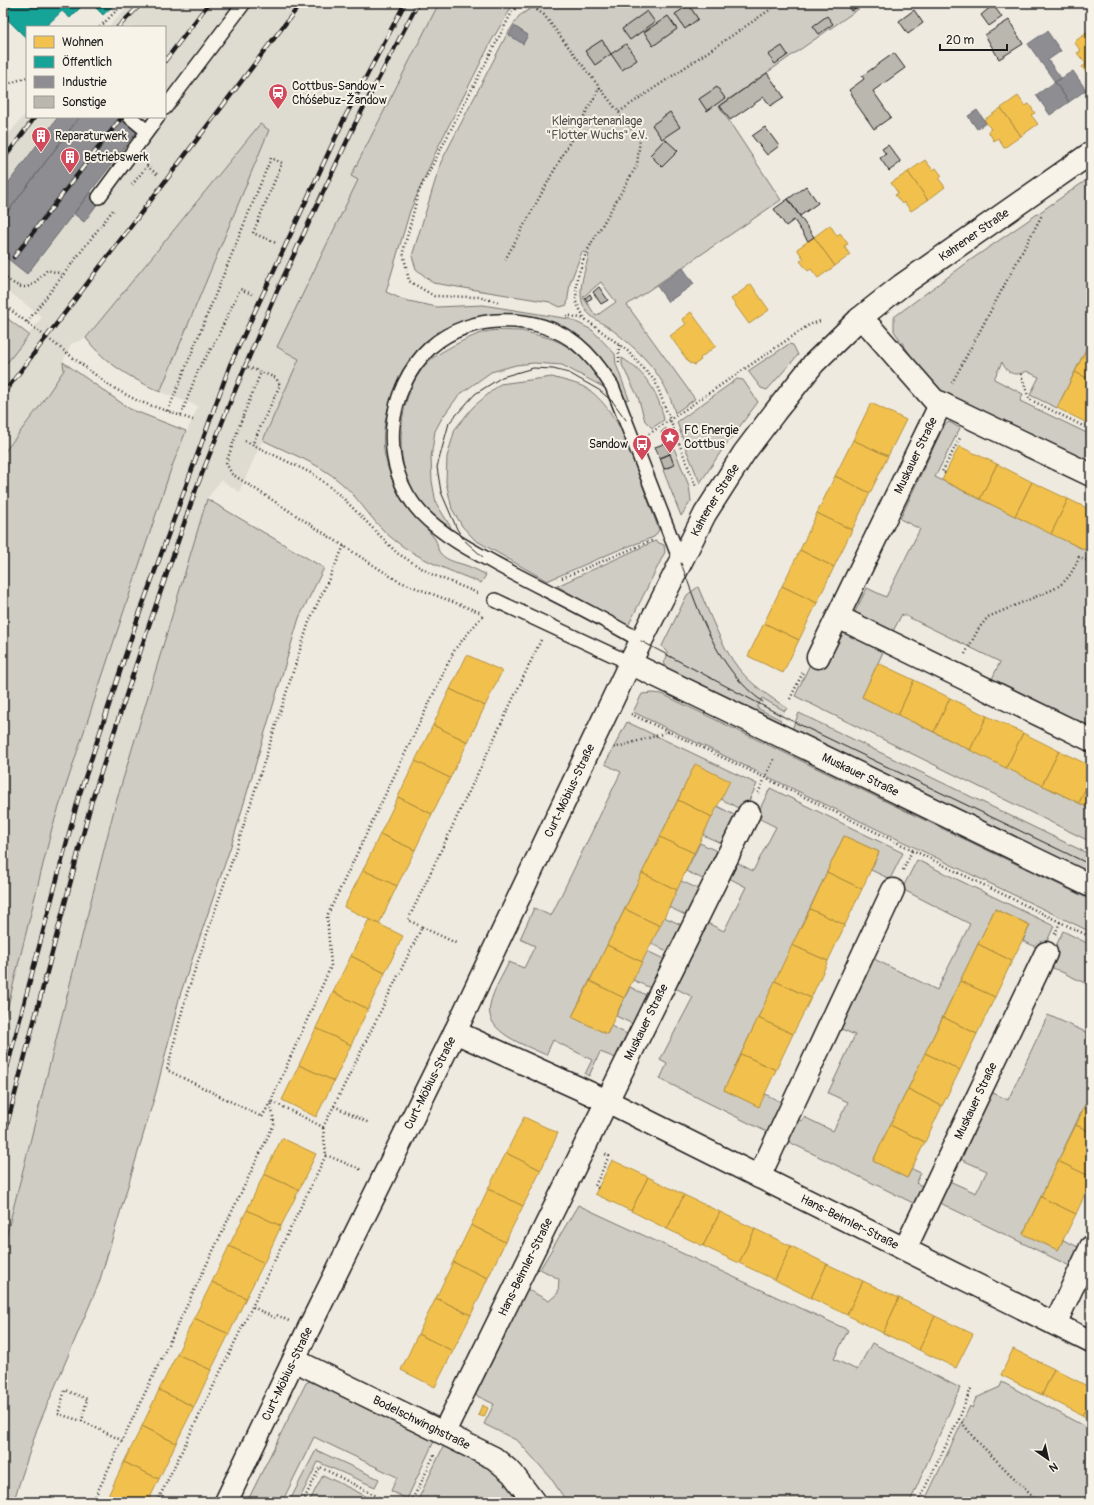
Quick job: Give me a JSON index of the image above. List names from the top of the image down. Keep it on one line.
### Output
{"streets":{"street":["Kahrener Straße","Muskauer Straße","Curt-Möbius-Straße","Hans-Beimler-Straße","Bodelschwinghstraße"]},"crossings":[["Kahrener Straße","Muskauer Straße"],["Kahrener Straße","Curt-Möbius-Straße"],["Muskauer Straße","Curt-Möbius-Straße"],["Muskauer Straße","Hans-Beimler-Straße"],["Curt-Möbius-Straße","Hans-Beimler-Straße"],["Curt-Möbius-Straße","Bodelschwinghstraße"],["Hans-Beimler-Straße","Bodelschwinghstraße"]],"parks":["Kleingartenanlage \"Flotter Wuchs\" e.V."],"places":{"station":["Cottbus-Sandow - Chóśebuz-Žandow"],"building":["Reparaturwerk","Betriebswerk"],"place":["FC Energie Cottbus"],"bus stop":["Sandow"]},"legend":["Wohnen","Öffentlich","Industrie","Sonstige"],"scale_bar":"20 m","north":"bottom right"}
